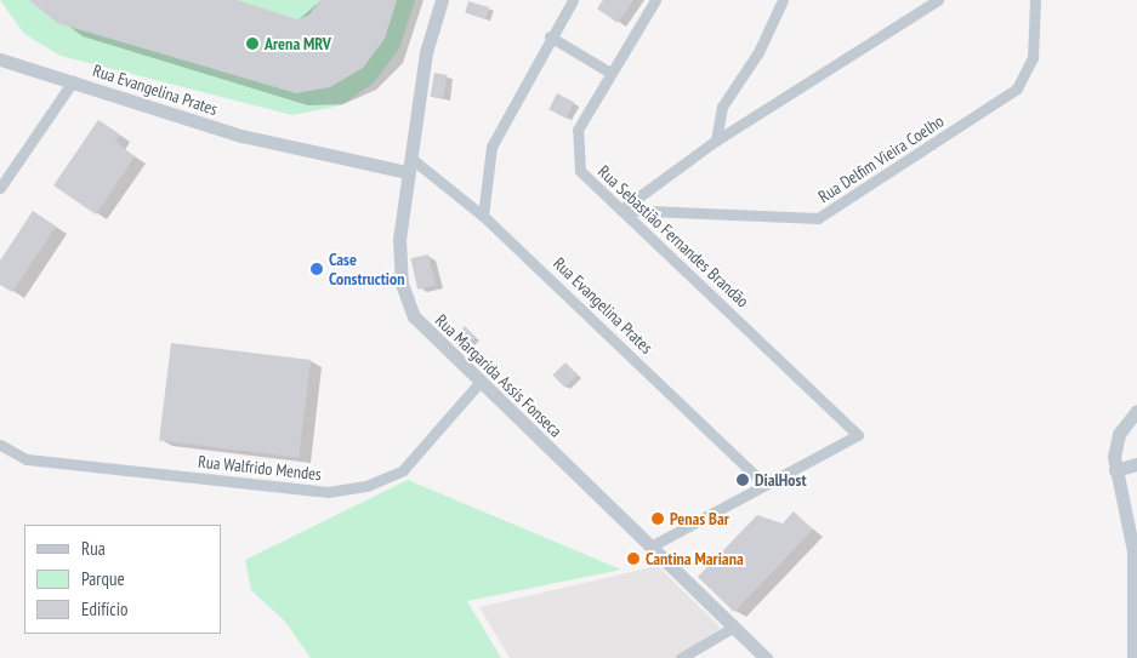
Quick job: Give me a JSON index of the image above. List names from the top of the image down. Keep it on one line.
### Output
{"streets":{"street":["Rua Evangelina Prates","Rua Delfim Vieira Coelho","Rua Sebastião Fernandes Brandão","Rua Margarida Assis Fonseca","Rua Walfrido Mendes"]},"crossings":[["Rua Evangelina Prates","Rua Sebastião Fernandes Brandão"],["Rua Evangelina Prates","Rua Margarida Assis Fonseca"],["Rua Delfim Vieira Coelho","Rua Sebastião Fernandes Brandão"],["Rua Margarida Assis Fonseca","Rua Walfrido Mendes"]],"places":["Arena MRV","Case Construction","DialHost","Penas Bar","Cantina Mariana"],"legend":["Rua","Parque","Edifício"]}
